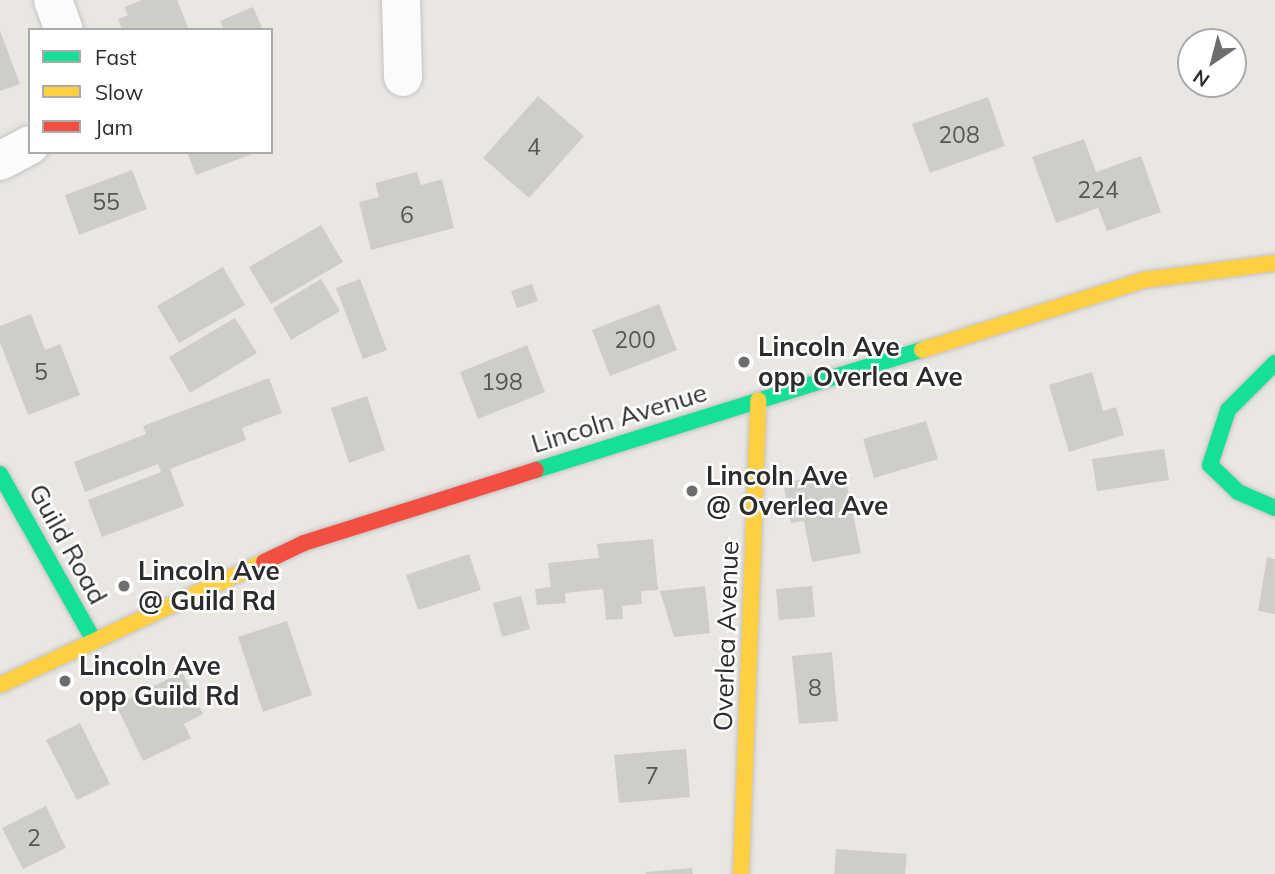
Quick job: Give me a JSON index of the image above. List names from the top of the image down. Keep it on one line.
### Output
{"streets":{"main road":["Lincoln Avenue","Guild Road","Overlea Avenue"]},"crossings":[["Lincoln Avenue","Guild Road"],["Lincoln Avenue","Overlea Avenue"]],"places":["Lincoln Ave opp Overlea Ave","Lincoln Ave @ Overlea Ave","Lincoln Ave @ Guild Rd","Lincoln Ave opp Guild Rd"],"house_numbers":["208","4","224","55","6","200","5","198","8","7","2"],"legend":["Fast","Slow","Jam"],"north":"bottom left"}
